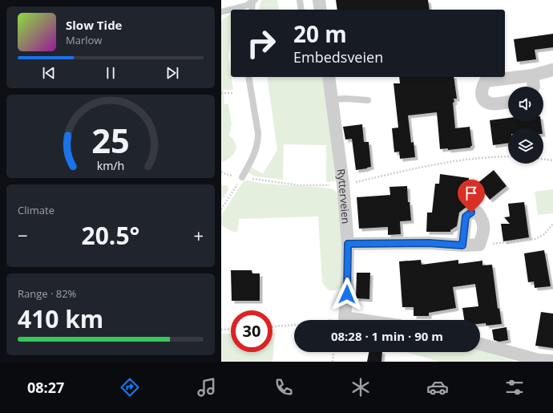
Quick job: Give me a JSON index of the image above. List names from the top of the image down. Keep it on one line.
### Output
{"streets":{"street":["Rytterveien"]},"page":{"turn":["20 m","Embedsveien"],"song":["Slow Tide","Marlow"],"tile":["Climate",["Range · 82%","410 km"]],"heat":["−","20.5°","+"],"limit":"30","trip":"08:28 · 1 min · 90 m","tabs":"08:27","gauge":["25","km/h"]}}
